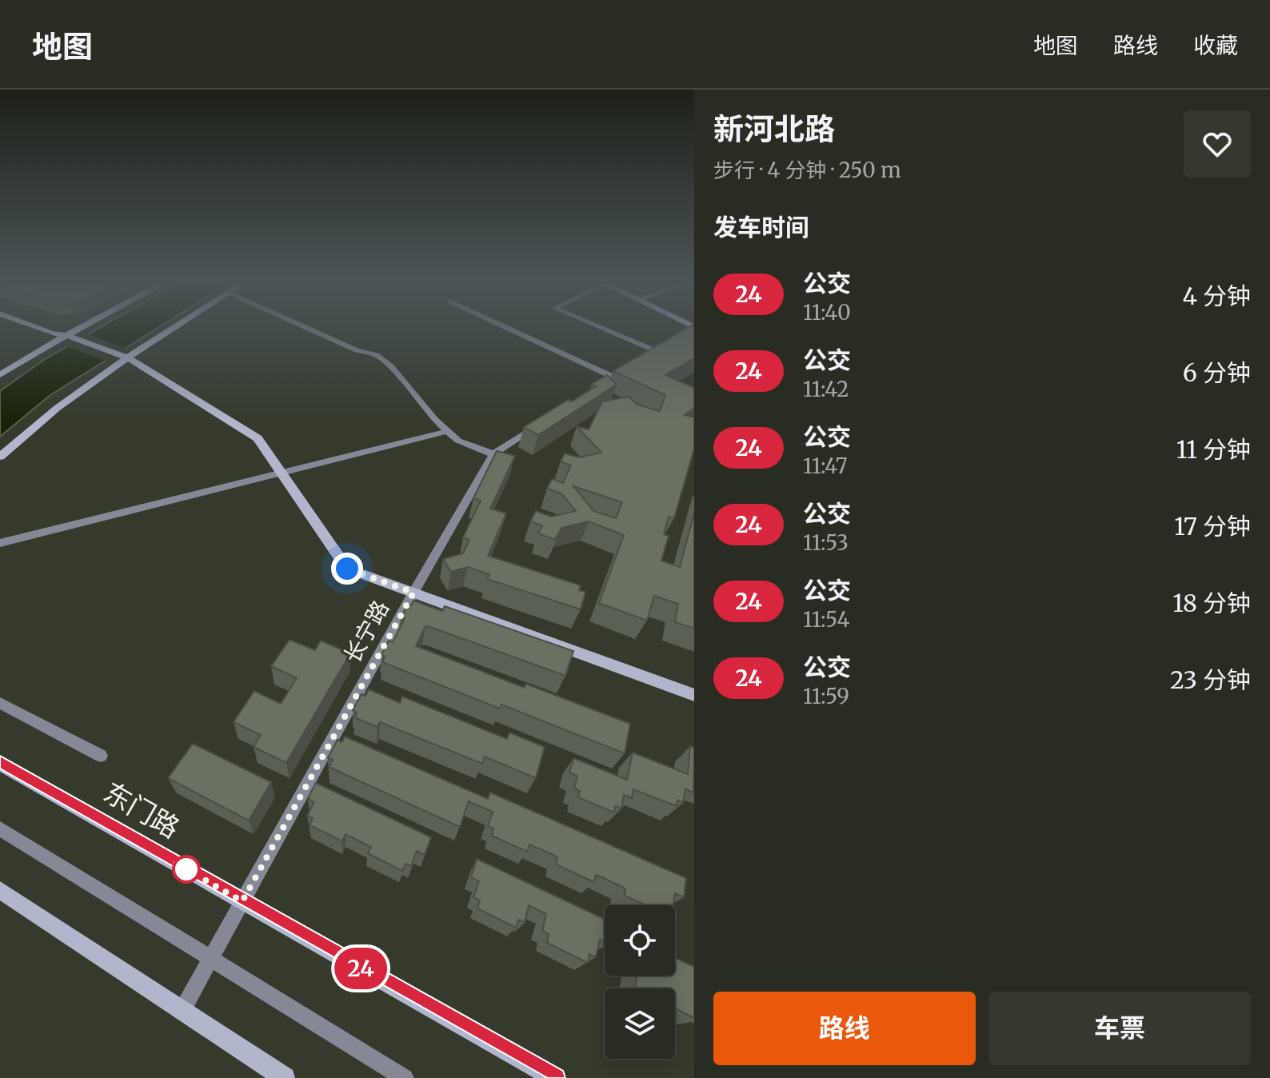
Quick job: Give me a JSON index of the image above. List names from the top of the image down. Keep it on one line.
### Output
{"streets":{"street":["长宁路","东门路"]},"crossings":[["长宁路","东门路"]],"lines":["bus line 24"],"page":{"header":"地图","nav":["地图","路线","收藏"],"on_map":"24","heading":[["新河北路","步行 · 4 分钟 · 250 m"],"发车时间"],"list":[{"mark":"24","name":"公交","note":"11:40","value":"4 分钟"},{"mark":"24","name":"公交","note":"11:42","value":"6 分钟"},{"mark":"24","name":"公交","note":"11:47","value":"11 分钟"},{"mark":"24","name":"公交","note":"11:53","value":"17 分钟"},{"mark":"24","name":"公交","note":"11:54","value":"18 分钟"},{"mark":"24","name":"公交","note":"11:59","value":"23 分钟"}],"buttons":["路线","车票"]}}
